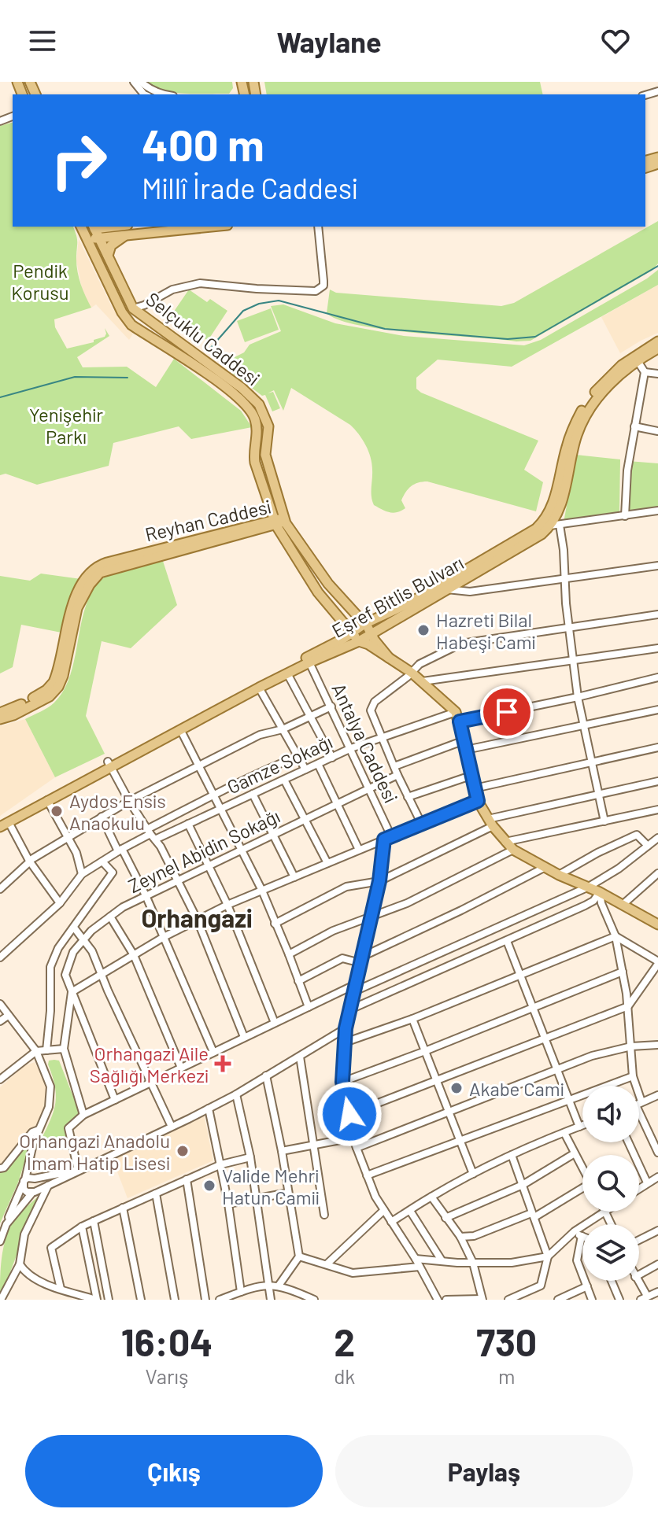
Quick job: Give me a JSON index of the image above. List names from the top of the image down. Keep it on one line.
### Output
{"streets":{"main road":["Selçuklu Caddesi","Reyhan Caddesi","Eşref Bitlis Bulvarı"],"street":["Antalya Caddesi","Gamze Sokağı","Zeynel Abidin Sokağı"]},"crossings":[["Selçuklu Caddesi","Reyhan Caddesi"],["Selçuklu Caddesi","Eşref Bitlis Bulvarı"],["Eşref Bitlis Bulvarı","Antalya Caddesi"],["Antalya Caddesi","Gamze Sokağı"],["Antalya Caddesi","Zeynel Abidin Sokağı"]],"districts":["Orhangazi"],"parks":["Pendik Korusu","Yenişehir Parkı"],"places":{"other":["Hazreti Bilal Habeşi Cami","Aydos Ensis Anaokulu","Akabe Cami","Orhangazi Anadolu İmam Hatip Lisesi","Valide Mehri Hatun Camii"],"health":["Orhangazi Aile Sağlığı Merkezi"]},"page":{"header":"Waylane","turn":["400 m","Millî İrade Caddesi"],"eta":["16:04","Varış","2","dk","730","m"],"buttons":["Çıkış","Paylaş"]}}
